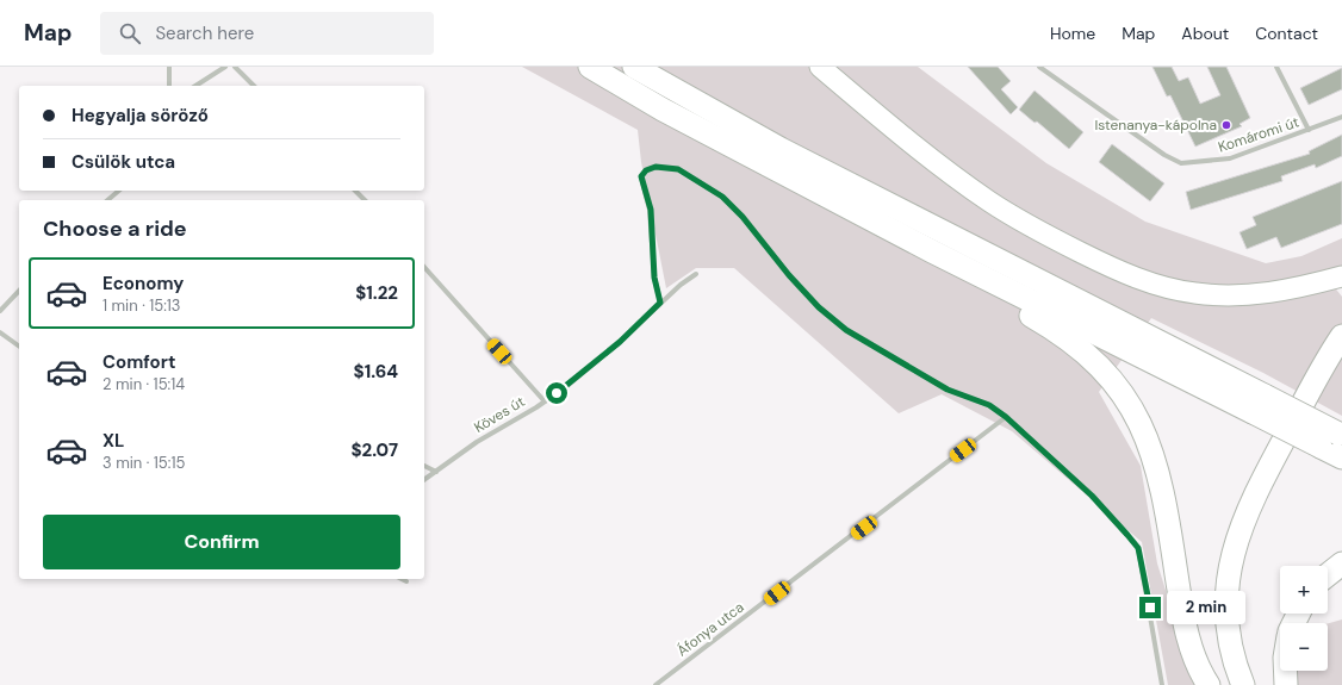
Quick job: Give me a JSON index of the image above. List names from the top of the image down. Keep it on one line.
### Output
{"streets":{"street":["Komáromi út","Köves út","Áfonya utca"]},"places":["Istenanya-kápolna"],"page":{"header":"Map","search":"Search here","nav":["Home","Map","About","Contact"],"banner":["Hegyalja söröző","Csülök utca"],"heading":"Choose a ride","list":[{"name":"Economy","note":"1 min · 15:13","value":"$1.22"},{"name":"Comfort","note":"2 min · 15:14","value":"$1.64"},{"name":"XL","note":"3 min · 15:15","value":"$2.07"}],"buttons":"Confirm","map_buttons":["+","−"],"bubble":"2 min"}}
